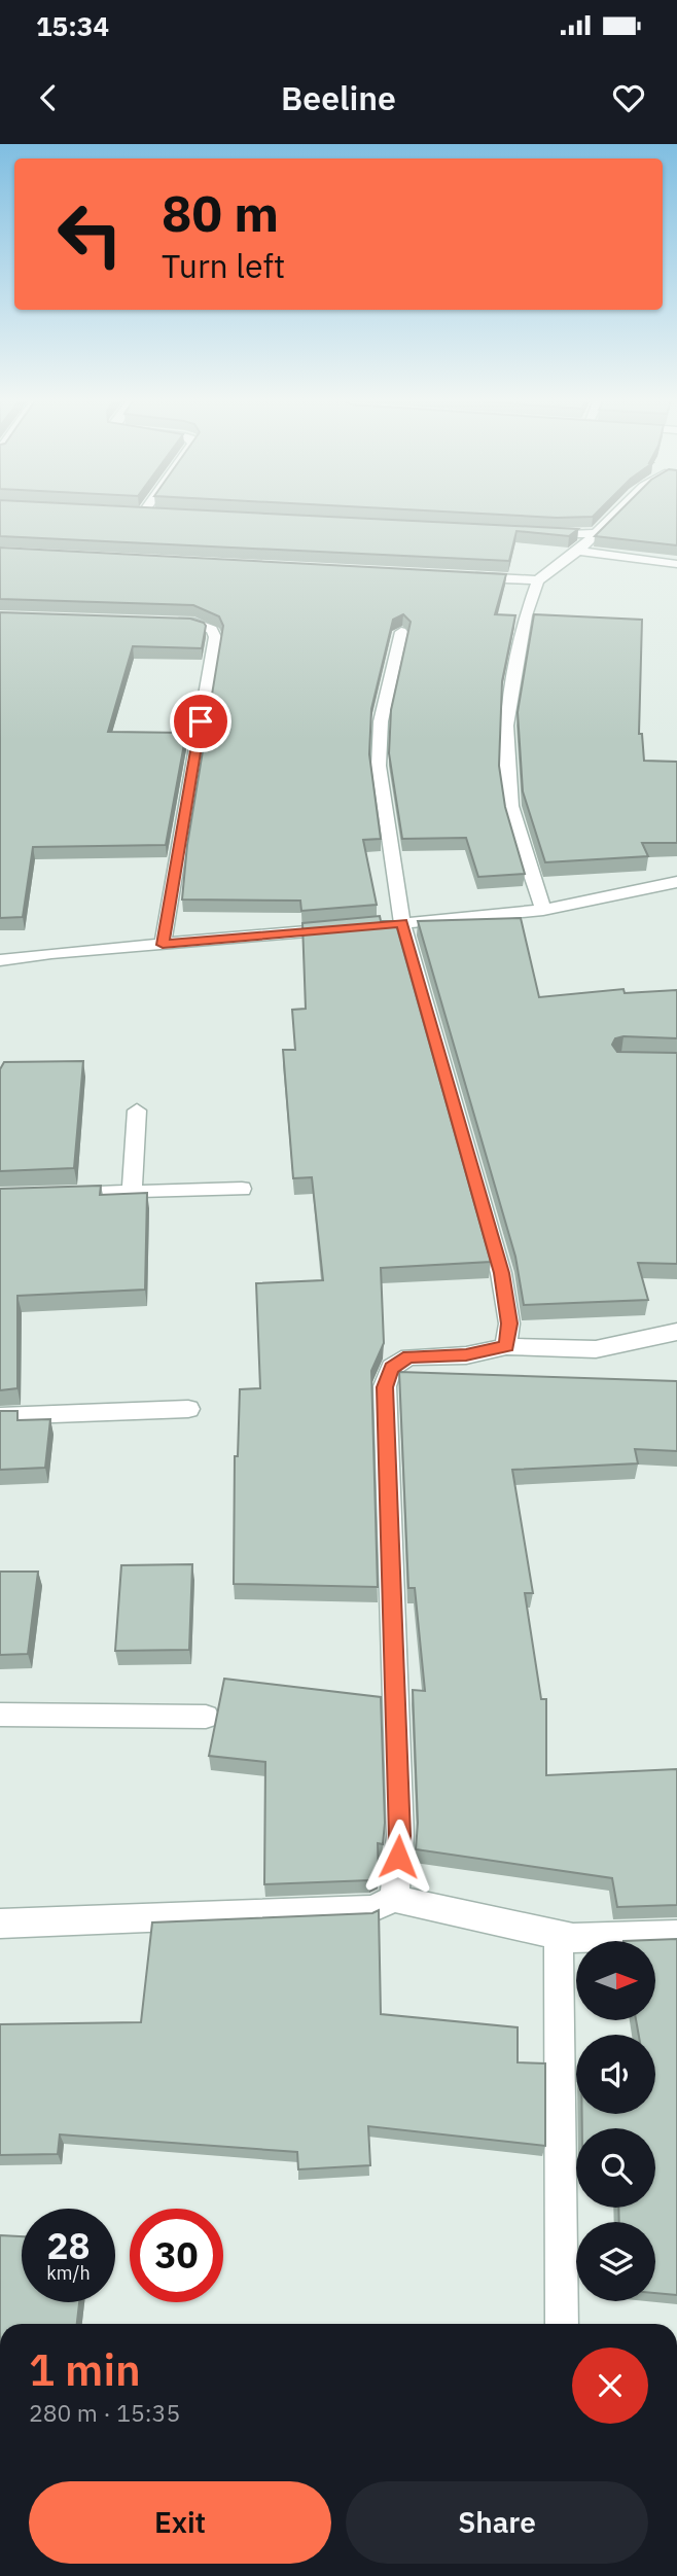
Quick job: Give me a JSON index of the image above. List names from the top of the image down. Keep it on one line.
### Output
{"north":"right","page":{"status":"15:34","header":"Beeline","turn":["80 m","Turn left"],"speed":"28 km/h","limit":"30","heading":["1 min","280 m · 15:35"],"buttons":["Exit","Share"]}}
